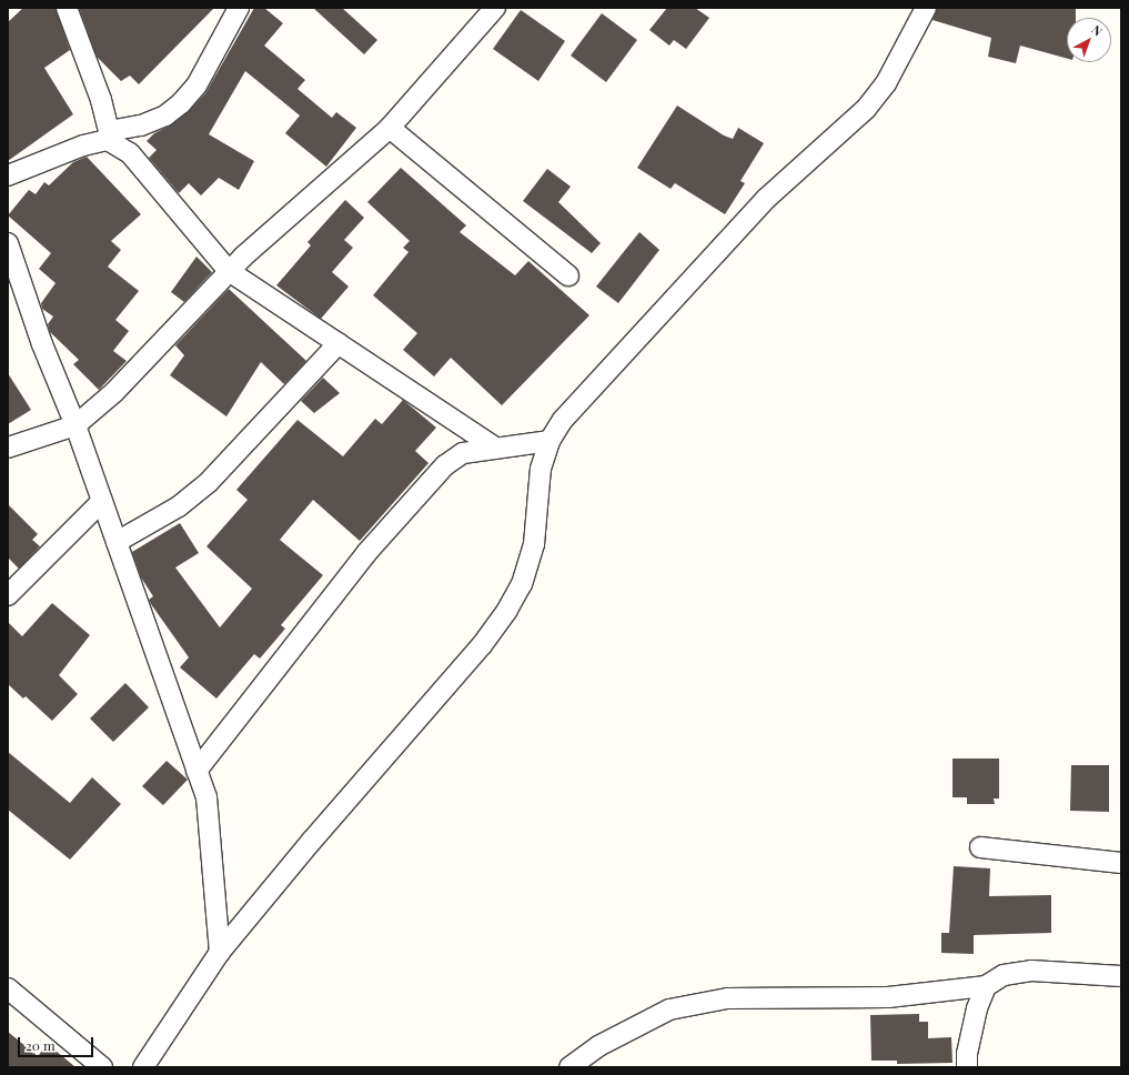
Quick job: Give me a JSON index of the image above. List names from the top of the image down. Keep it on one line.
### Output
{"scale_bar":"20 m","north":"top right"}
